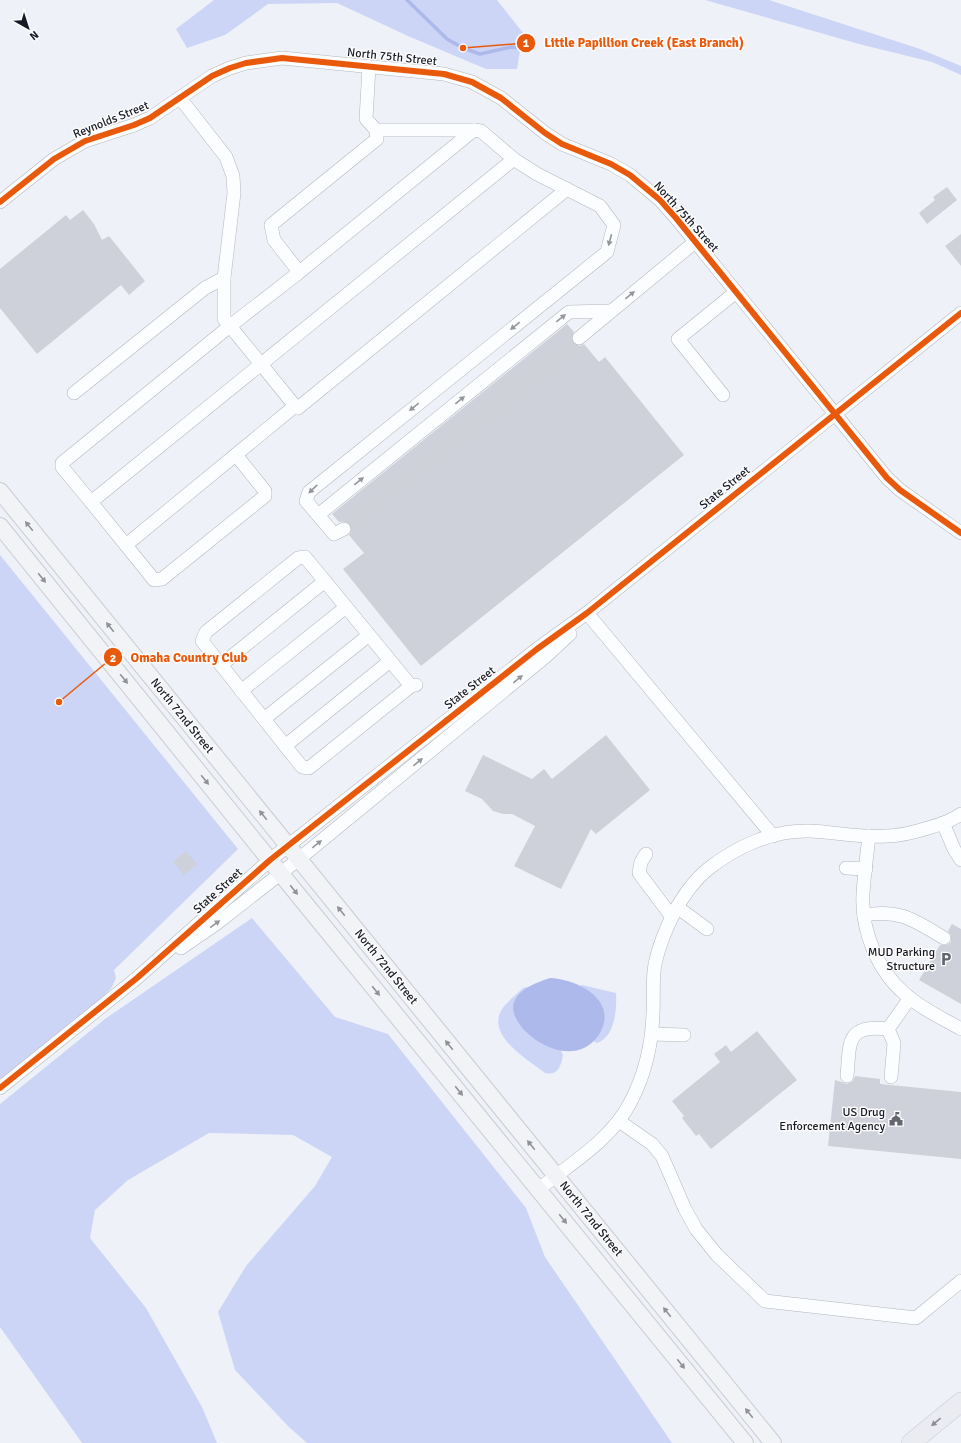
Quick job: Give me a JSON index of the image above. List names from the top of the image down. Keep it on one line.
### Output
{"streets":{"main road":["North 72nd Street"],"street":["North 75th Street","Reynolds Street","State Street"]},"crossings":[["North 75th Street","Reynolds Street"],["North 75th Street","State Street"],["State Street","North 72nd Street"]],"places":{"other":["Little Papillion Creek (East Branch)","Omaha Country Club"],"parking":["MUD Parking Structure"],"public building":["US Drug Enforcement Agency"]},"north":"bottom right"}
